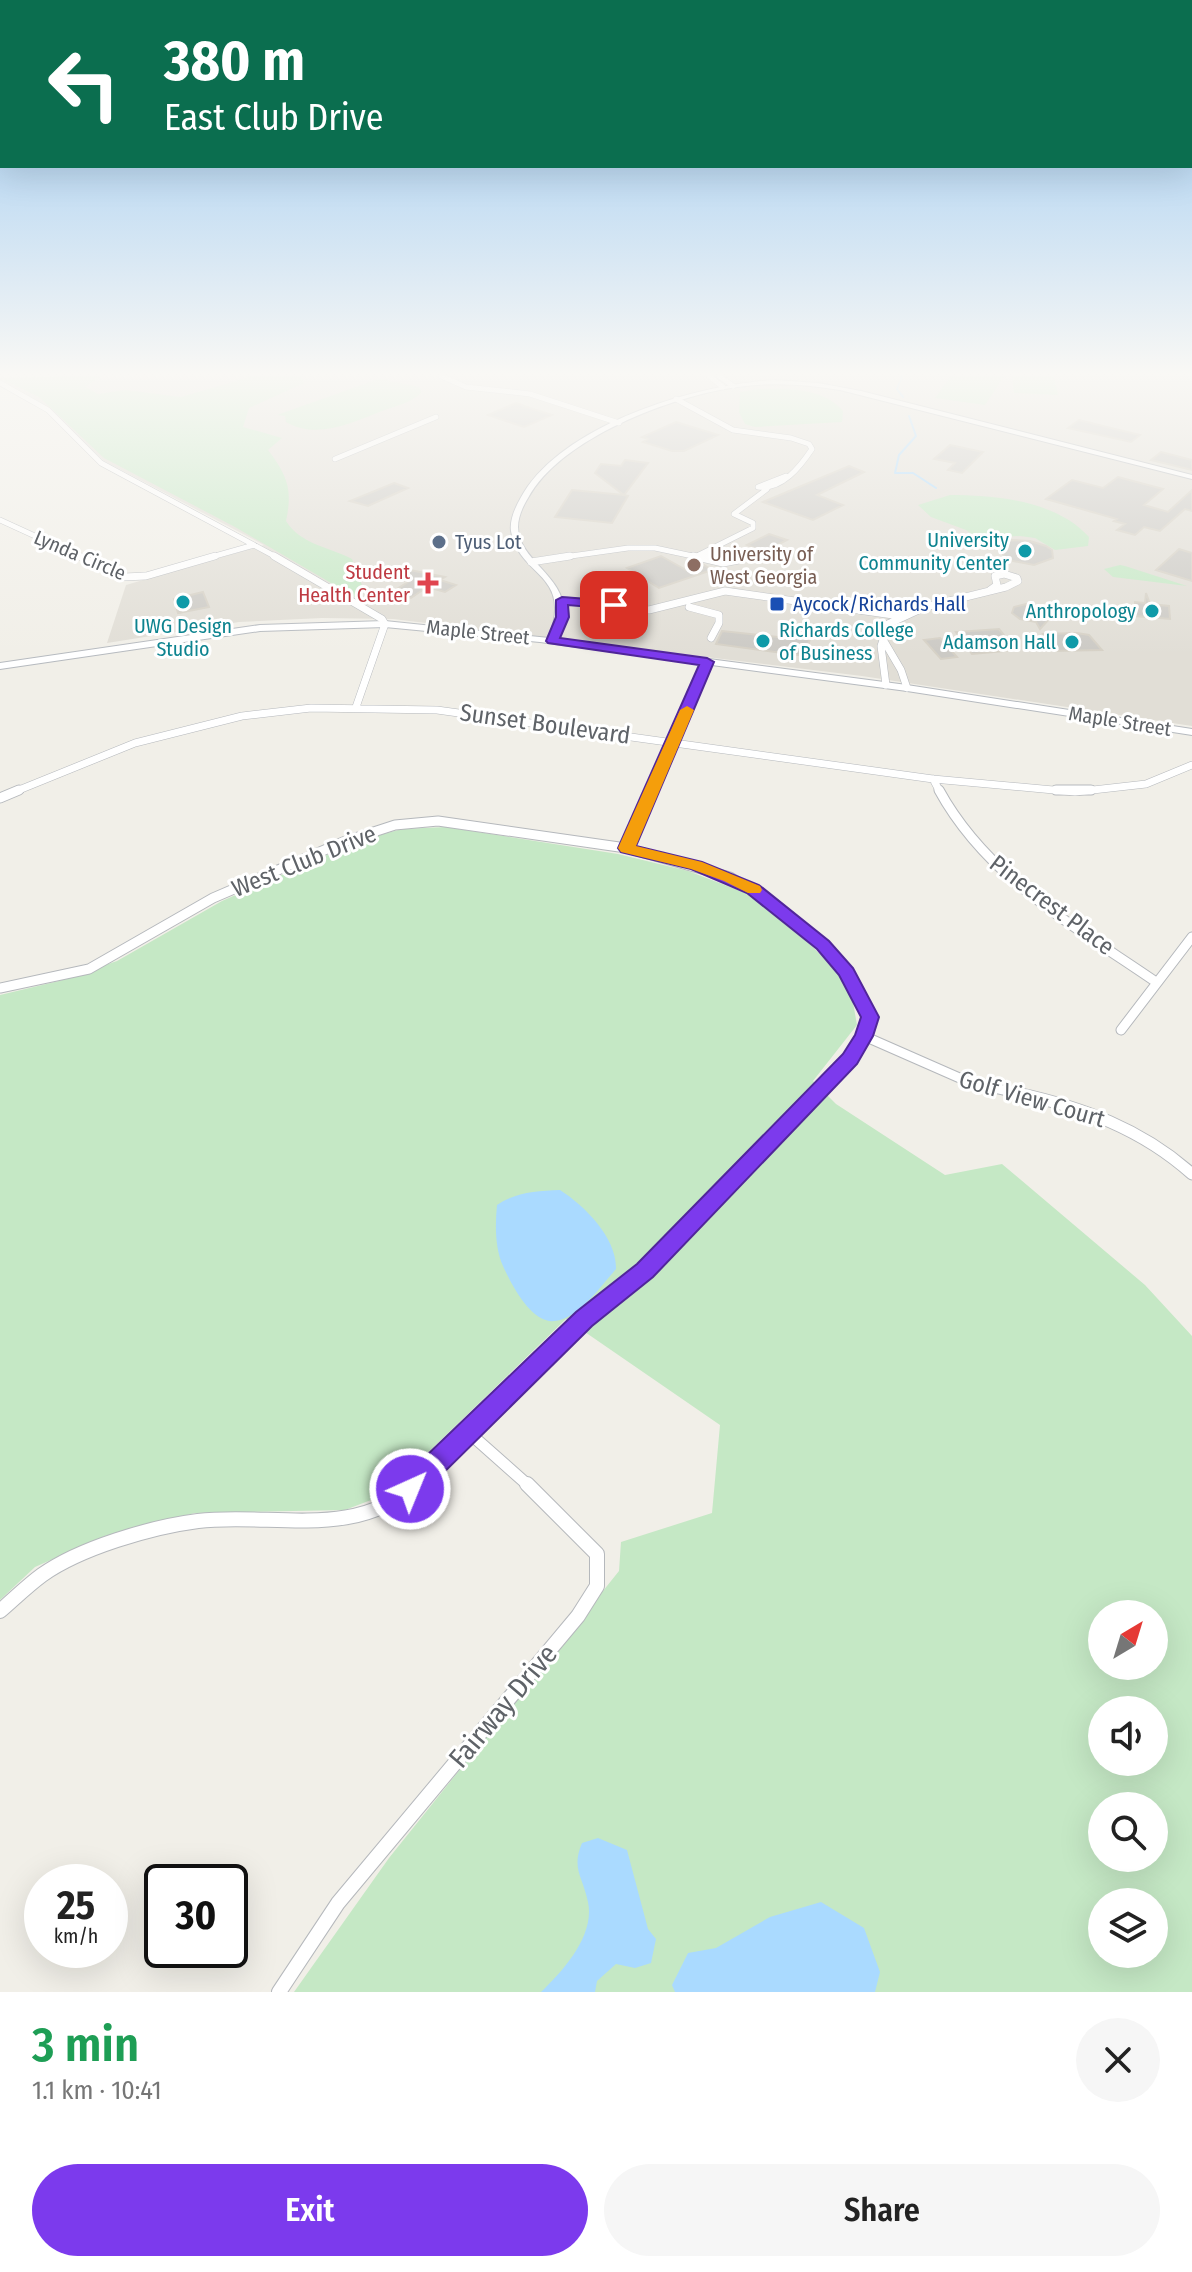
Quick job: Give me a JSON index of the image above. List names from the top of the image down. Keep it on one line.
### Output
{"streets":{"street":["Lynda Circle","Maple Street","Sunset Boulevard","West Club Drive","Pinecrest Place","Golf View Court","Fairway Drive"]},"crossings":[["Sunset Boulevard","Pinecrest Place"],["West Club Drive","Golf View Court"]],"places":{"other":["Tyus Lot","University Community Center","University of West Georgia","UWG Design Studio","Anthropology","Richards College of Business","Adamson Hall"],"health":["Student Health Center"],"transit":["Aycock/Richards Hall"]},"north":"top right","page":{"turn":["380 m","East Club Drive"],"speed":"25 km/h","limit":"30","heading":["3 min","1.1 km · 10:41"],"buttons":["Exit","Share"]}}
